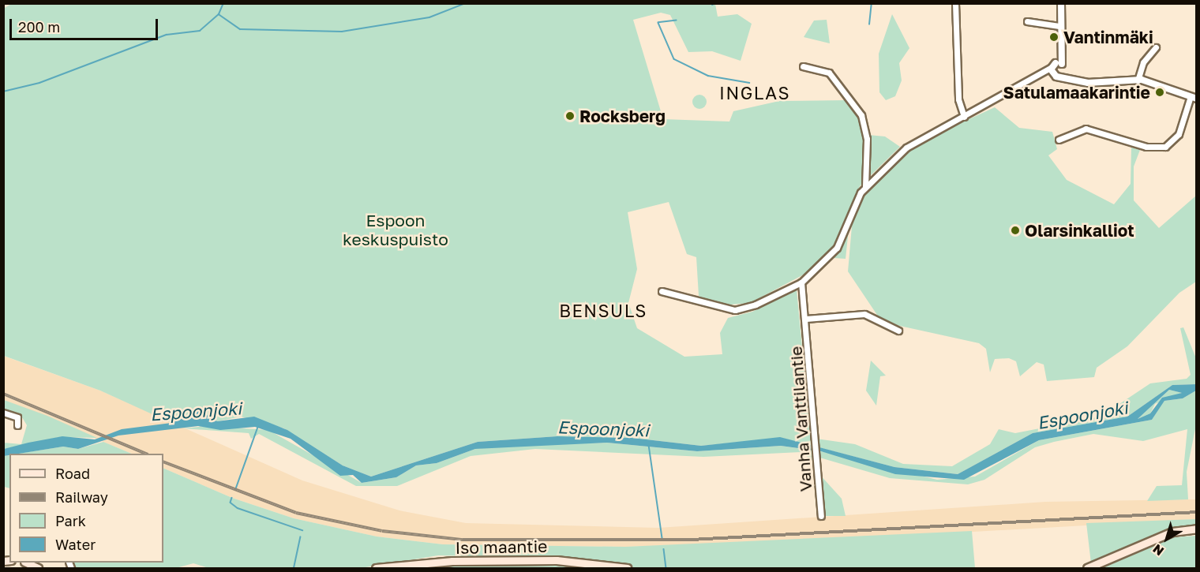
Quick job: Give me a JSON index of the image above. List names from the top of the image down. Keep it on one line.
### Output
{"streets":{"main road":["Iso maantie"],"street":["Vanha Vanttilantie"]},"districts":["INGLAS","BENSULS"],"water":["Espoonjoki"],"parks":["Espoon keskuspuisto"],"places":["Vantinmäki","Satulamaakarintie","Rocksberg","Olarsinkalliot"],"legend":["Road","Railway","Park","Water"],"scale_bar":"200 m","north":"bottom left"}
